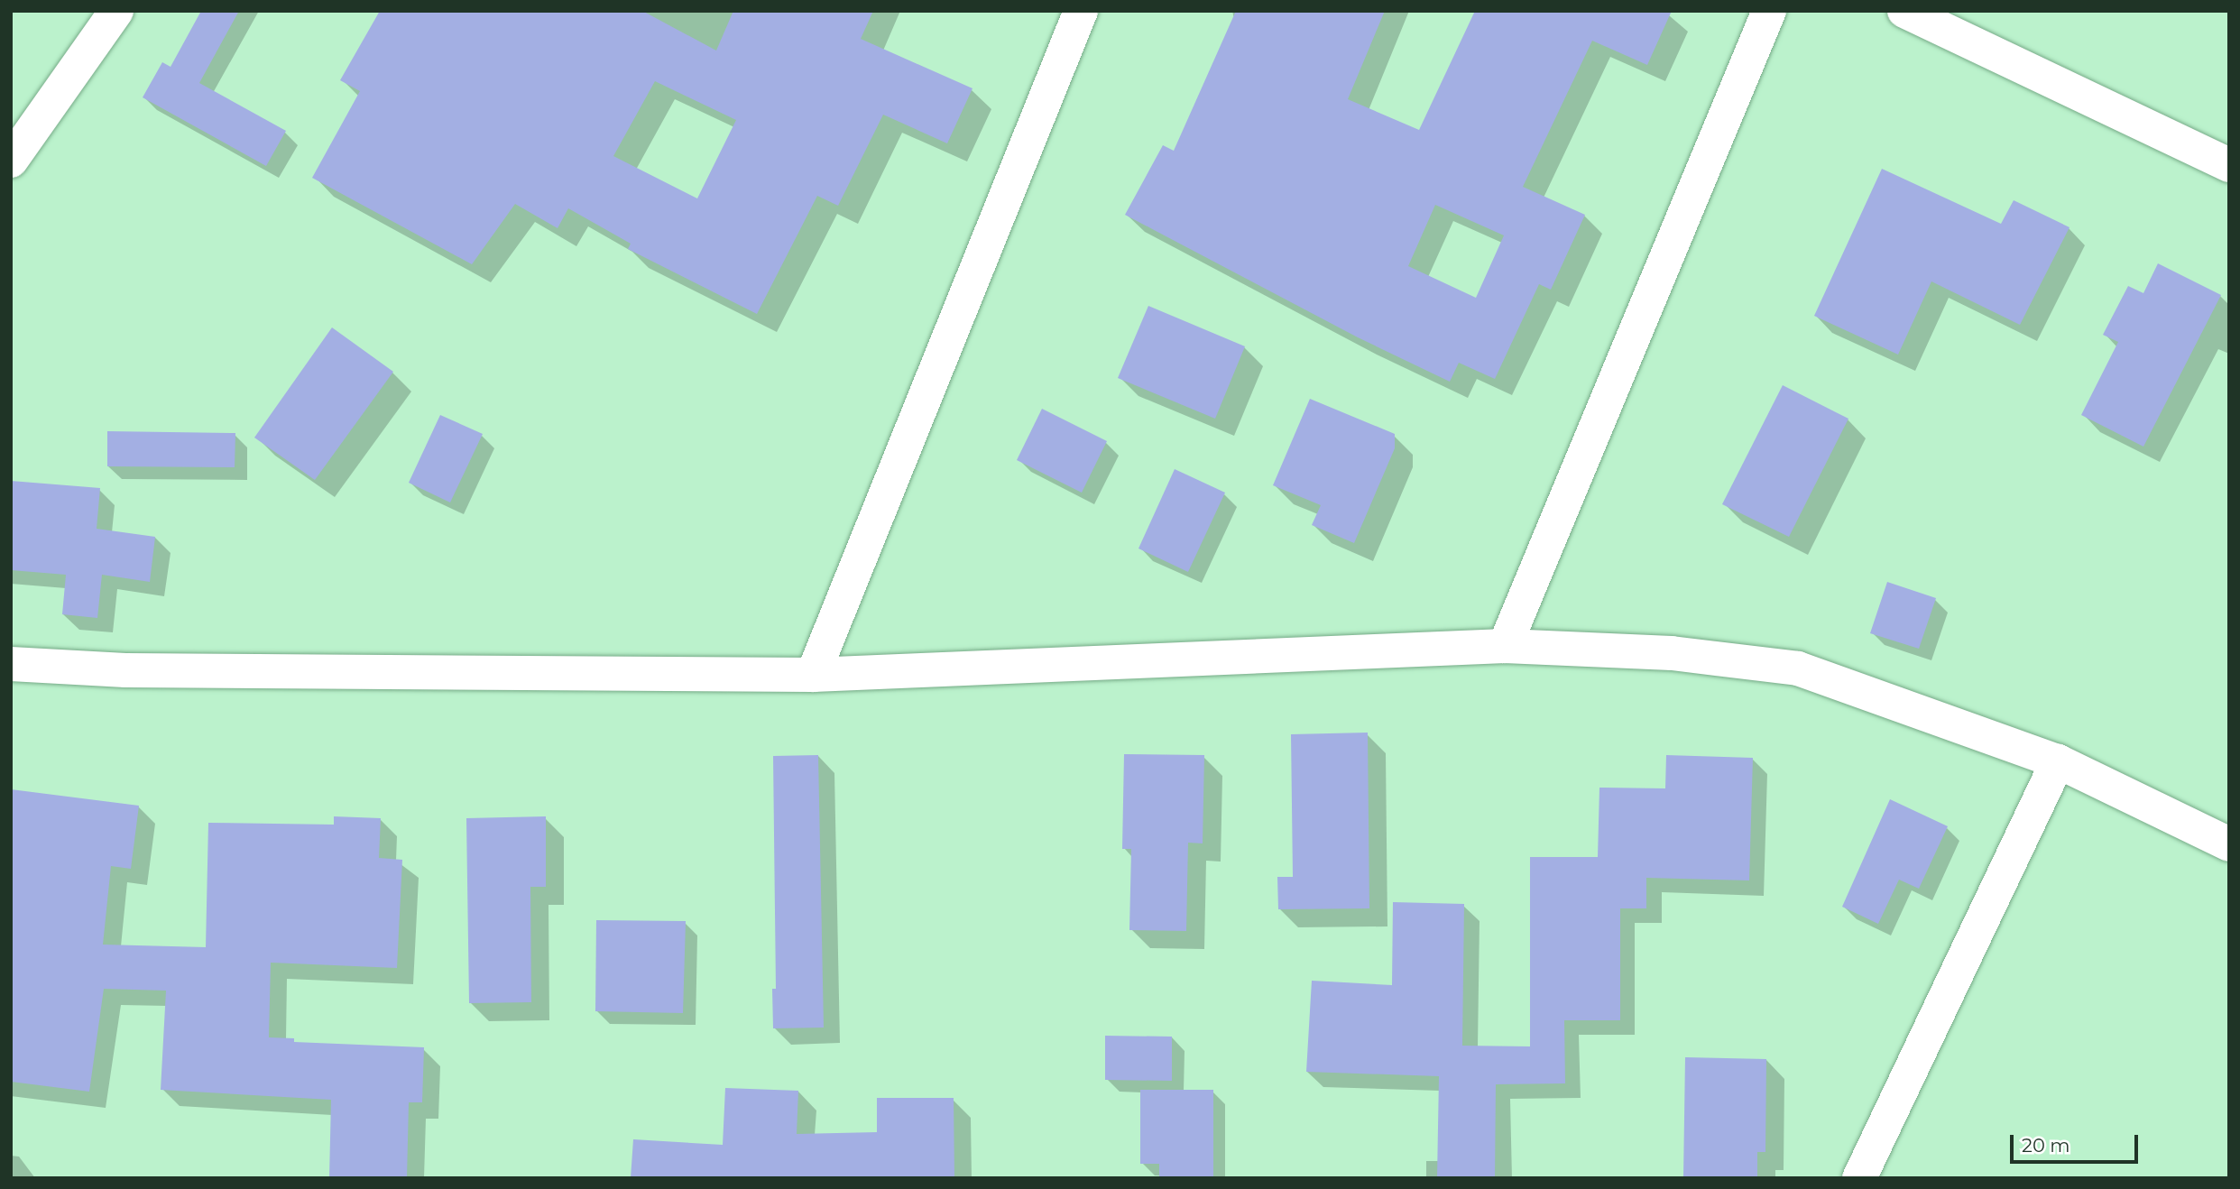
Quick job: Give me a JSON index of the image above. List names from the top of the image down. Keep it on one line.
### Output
{"scale_bar":"20 m"}
